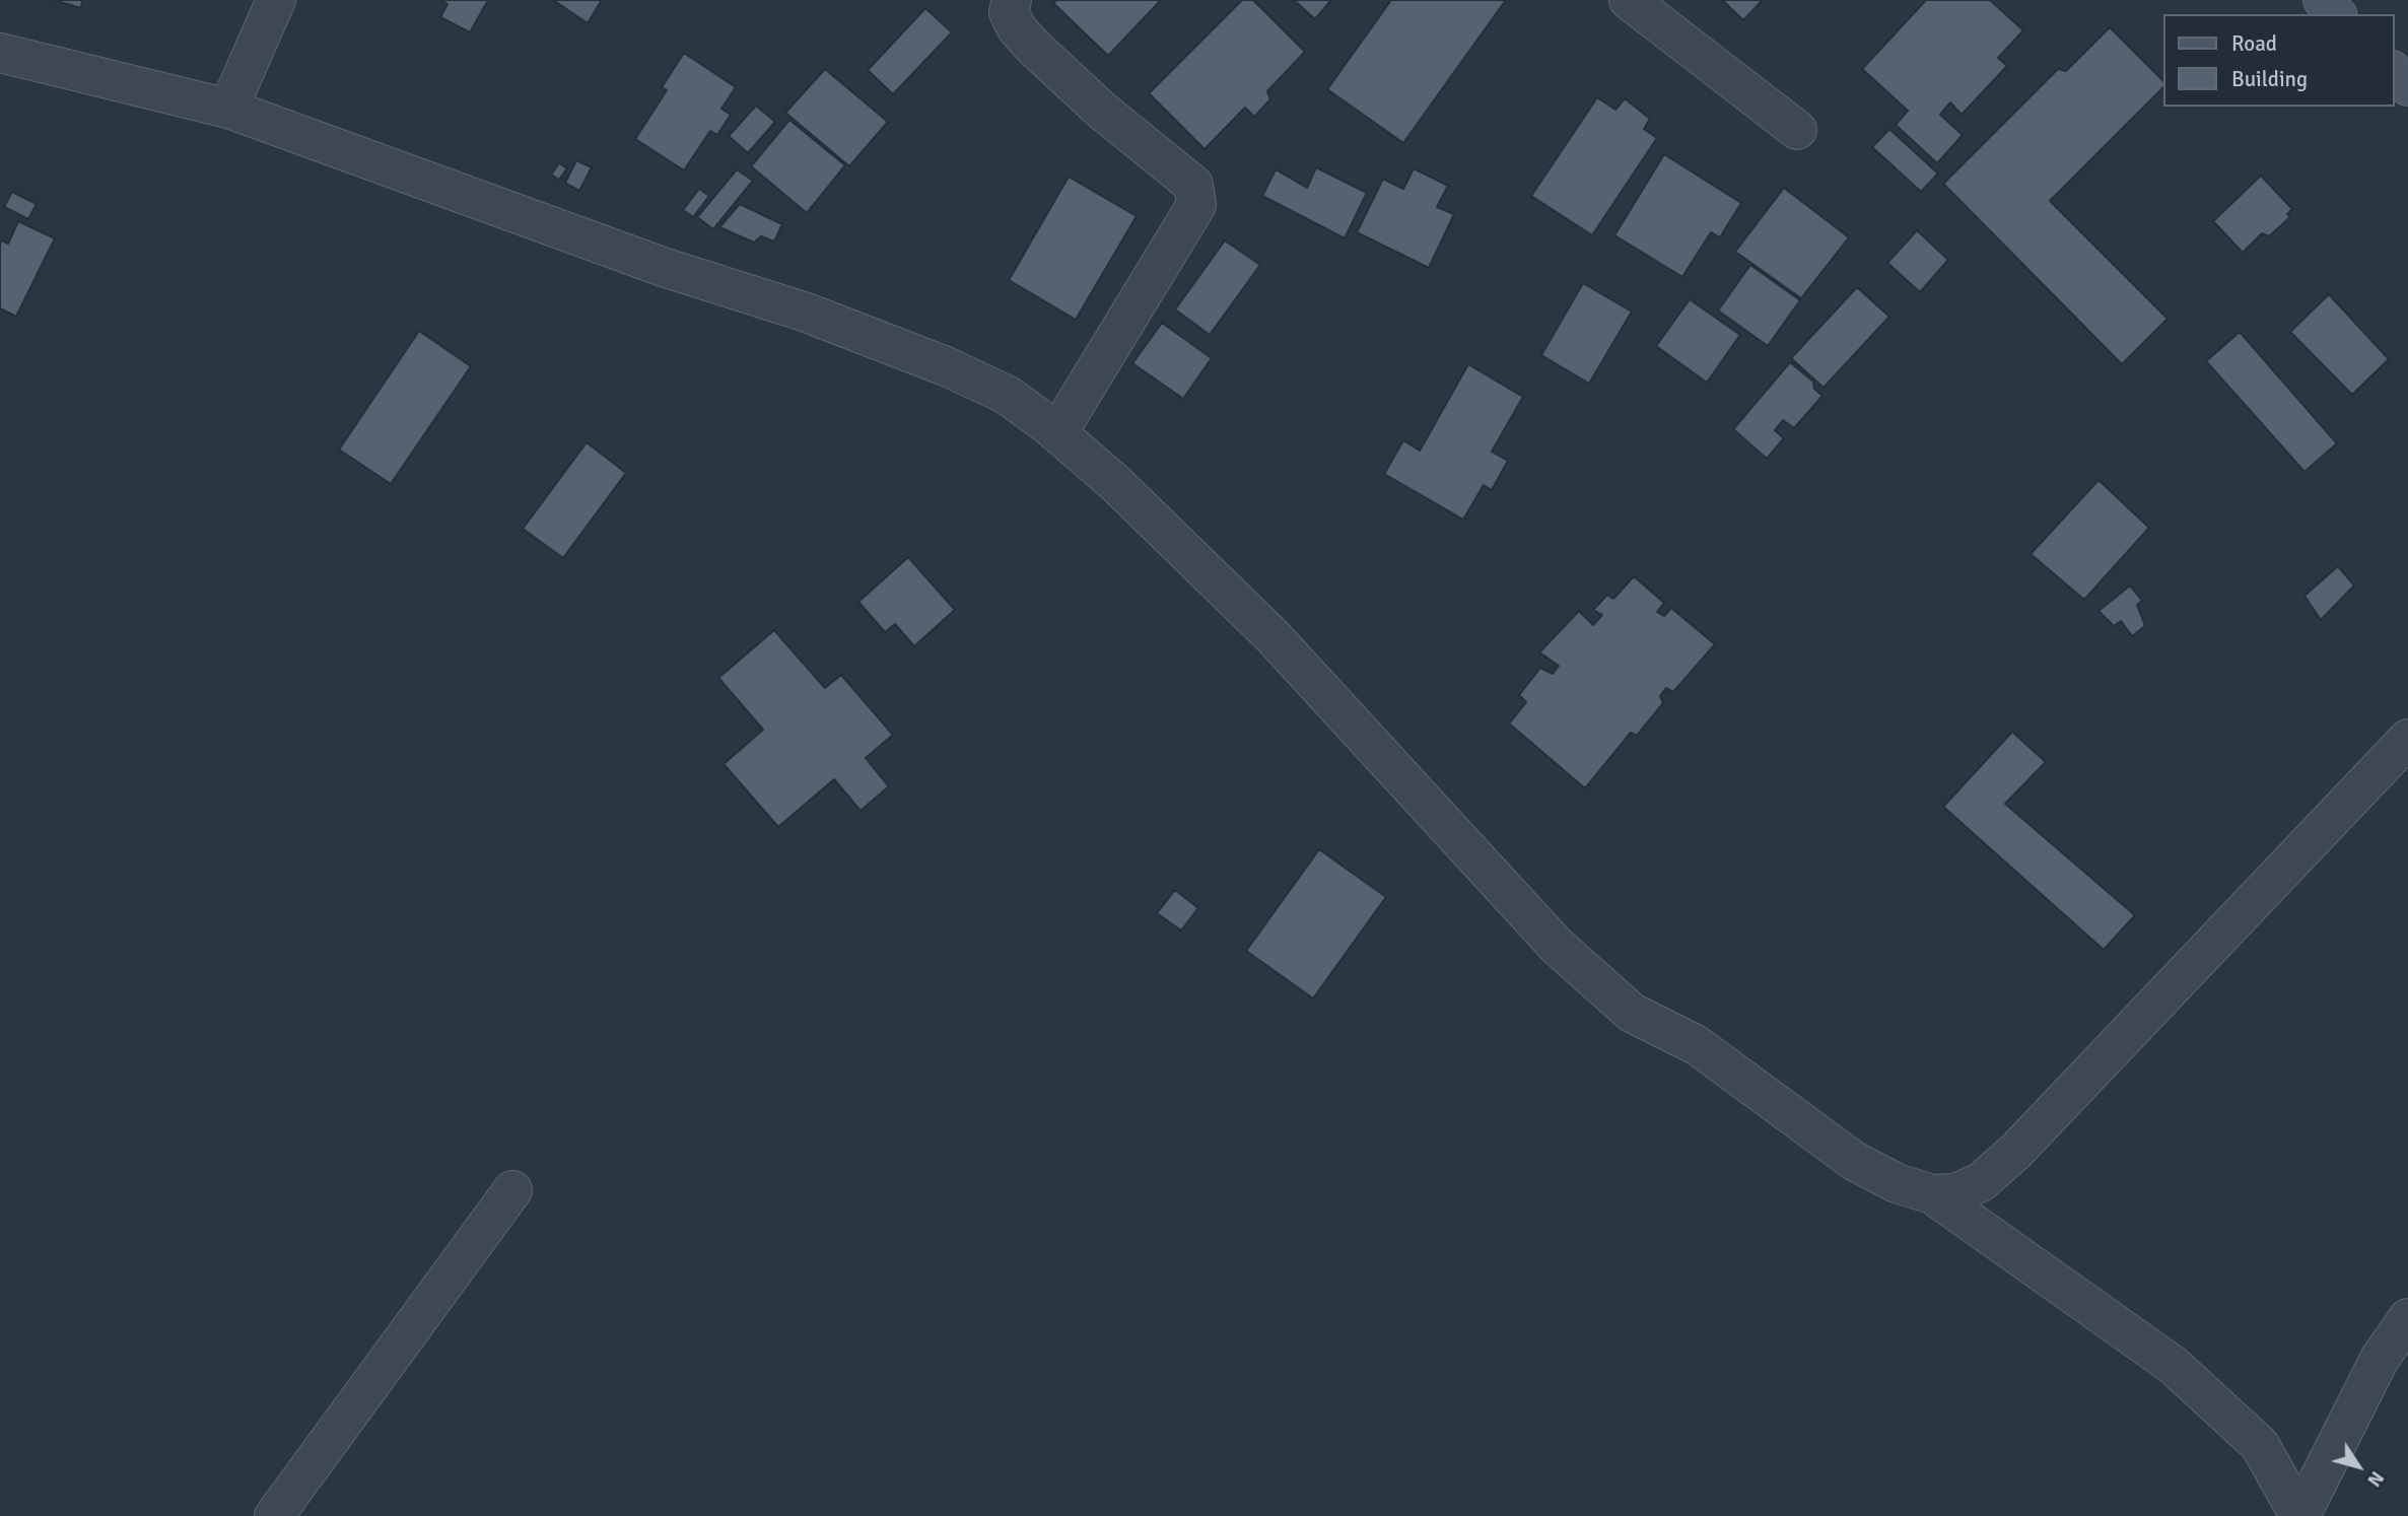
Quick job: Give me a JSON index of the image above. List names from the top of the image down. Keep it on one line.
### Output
{"legend":["Road","Building"],"north":"bottom right"}
